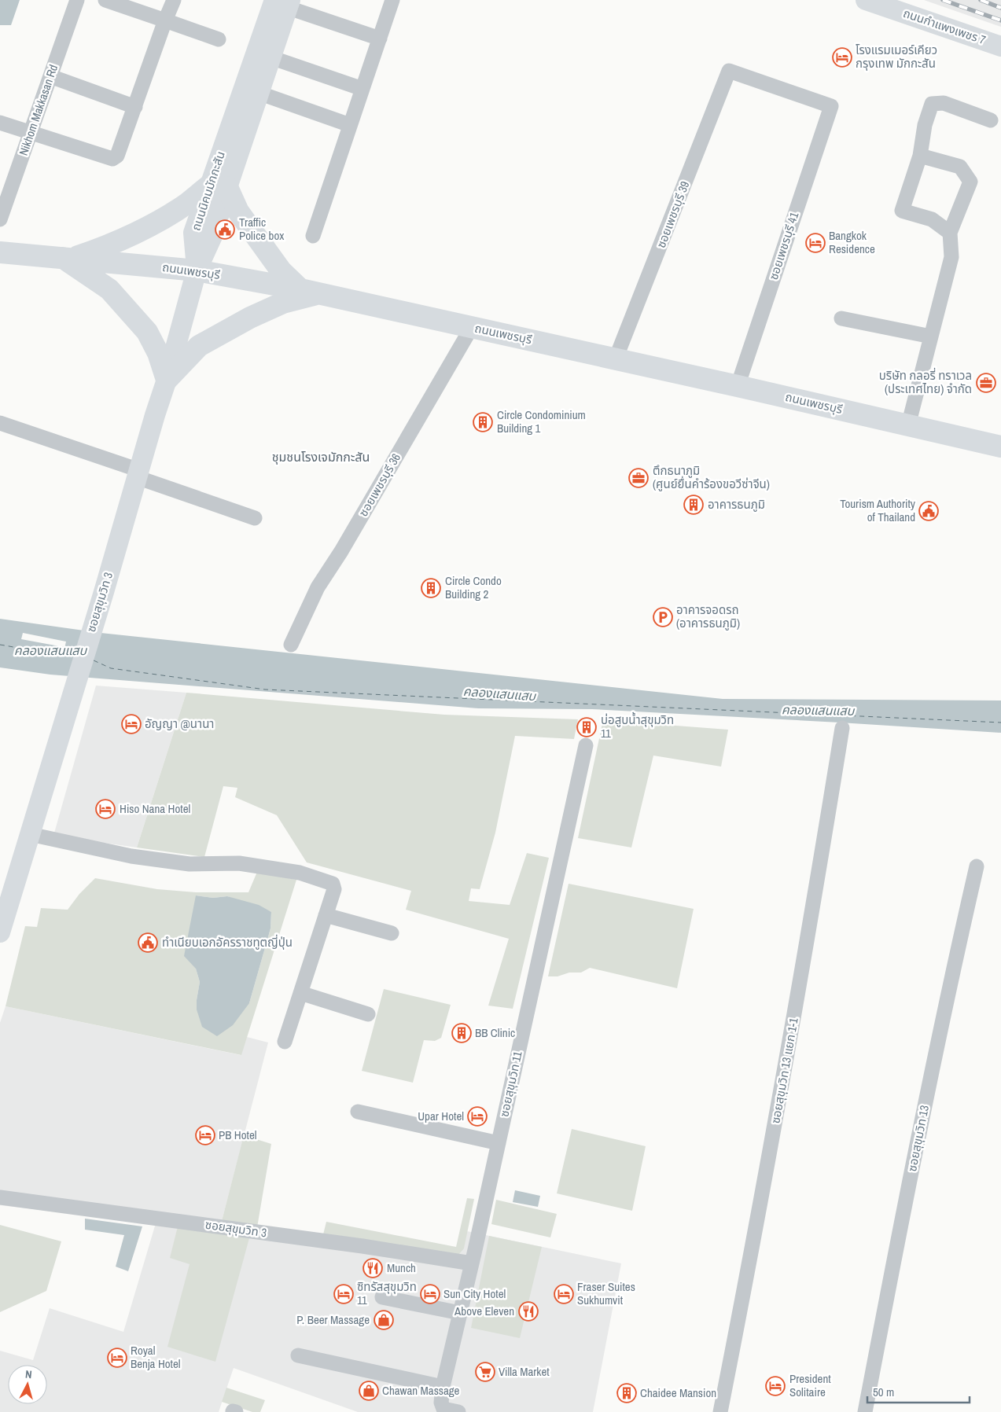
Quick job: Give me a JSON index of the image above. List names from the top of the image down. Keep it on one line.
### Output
{"streets":{"main road":["ถนนเพชรบุรี"],"street":["ถนนกำแพงเพชร 7","Nikhom Makkasan Rd","ถนนนิคมมักกะสัน","ซอยเพชรบุรี 39","ซอยเพชรบุรี 41","ซอยเพชรบุรี 36","ซอยสุขุมวิท 3","ซอยสุขุมวิท 13 แยก 1-1","ซอยสุขุมวิท 11","ซอยสุขุมวิท 13"]},"crossings":[["ถนนนิคมมักกะสัน","ถนนเพชรบุรี"],["ถนนนิคมมักกะสัน","ซอยสุขุมวิท 3"],["ซอยเพชรบุรี 39","ซอยเพชรบุรี 41"],["ซอยเพชรบุรี 39","ถนนเพชรบุรี"],["ซอยเพชรบุรี 41","ถนนเพชรบุรี"],["ถนนเพชรบุรี","ซอยเพชรบุรี 36"],["ถนนเพชรบุรี","ซอยสุขุมวิท 3"],["ซอยสุขุมวิท 3","ซอยสุขุมวิท 11"]],"districts":["ชุมชนโรงเจมักกะสัน"],"water":["คลองแสนแสบ"],"places":{"hotel":["โรงแรมเมอร์เคียว กรุงเทพ มักกะสัน","Bangkok Residence","อัญญา @นานา","Hiso Nana Hotel","Upar Hotel","PB Hotel","ซิทรัสสุขุมวิท 11","Sun City Hotel","Fraser Suites Sukhumvit","Royal Benja Hotel","President Solitaire"],"public building":["Traffic Police box","Tourism Authority of Thailand","ทำเนียบเอกอัครราชทูตญี่ปุ่น"],"office":["บริษัท กลอรี่ ทราเวล (ประเทศไทย) จำกัด","ตึกธนาภูมิ (ศูนย์ยื่นคำร้องขอวีซ่าจีน)"],"building":["Circle Condominium Building 1","อาคารธนภูมิ","Circle Condo Building 2","บ่อสูบน้ำสุขุมวิท 11","BB Clinic","Chaidee Mansion"],"parking":["อาคารจอดรถ (อาคารธนภูมิ)"],"restaurant":["Munch","Above Eleven"],"shop":["P. Beer Massage","Chawan Massage"],"supermarket":["Villa Market"]},"scale_bar":"50 m","north":"top"}
